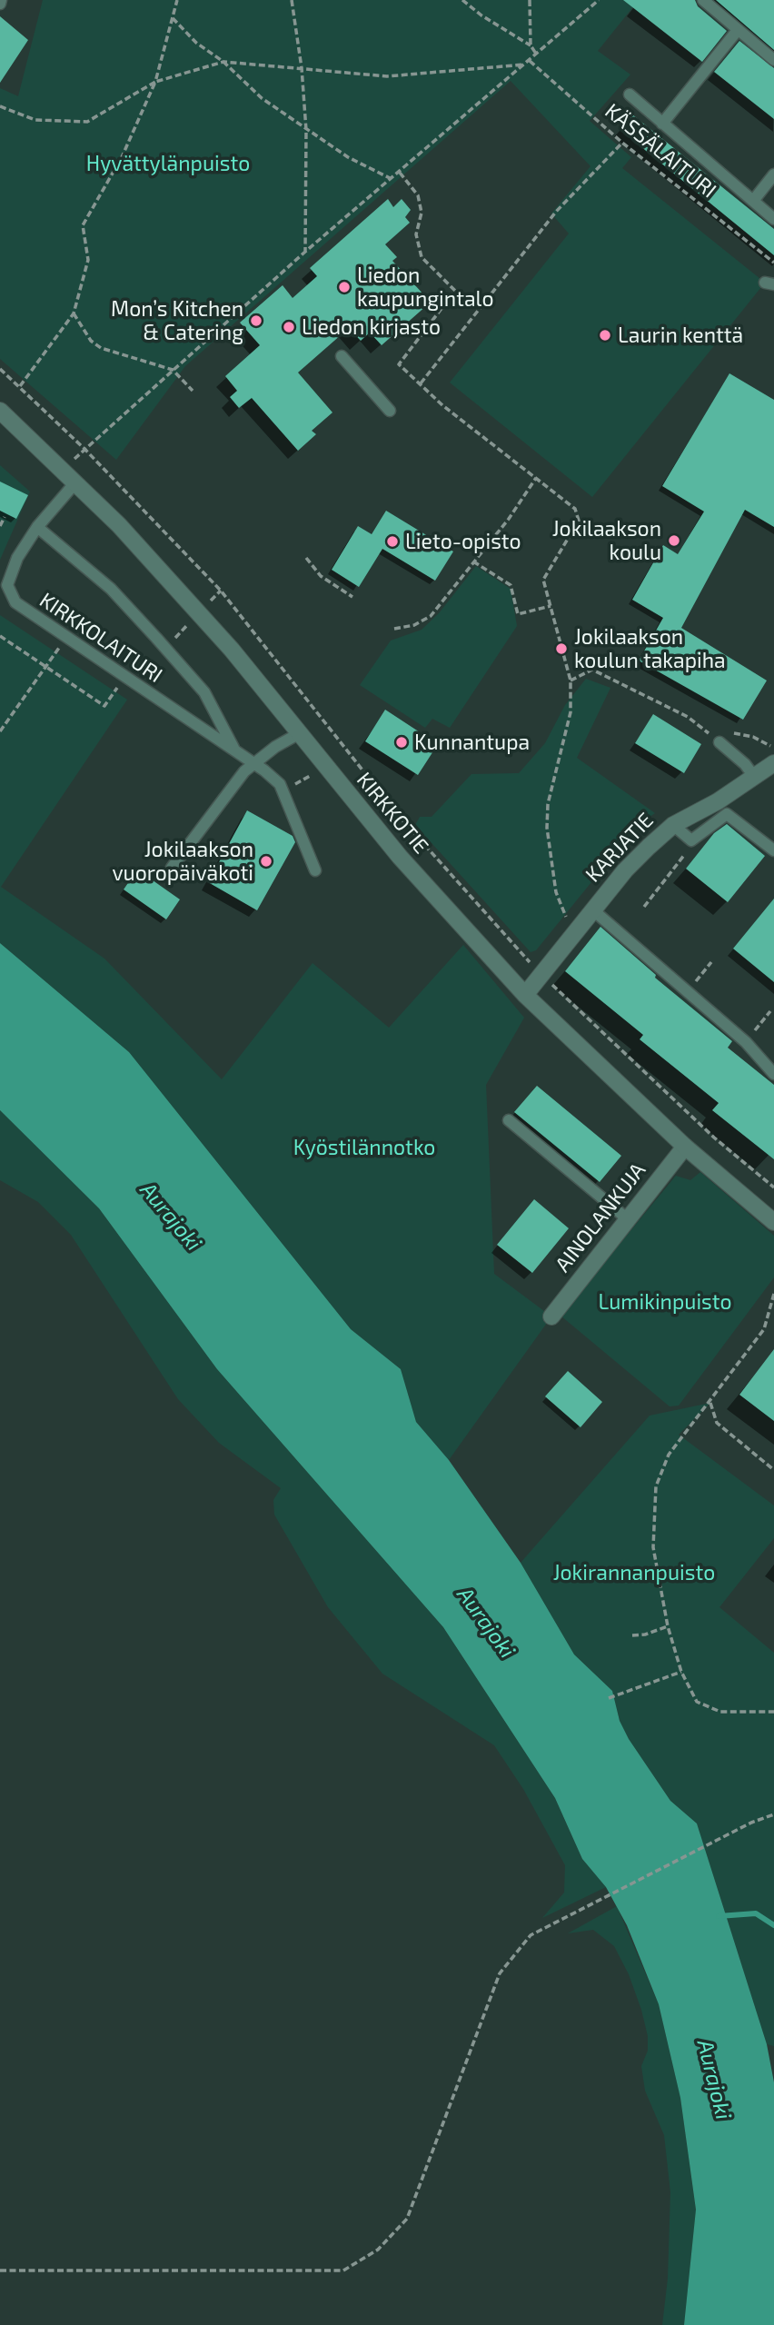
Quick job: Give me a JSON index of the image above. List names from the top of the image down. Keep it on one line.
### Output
{"streets":{"street":["KIRKKOTIE","KARJATIE","AINOLANKUJA"],"lane":["KIRKKOLAITURI"],"path":["KÄSSÄLAITURI"]},"crossings":[["KIRKKOLAITURI","KIRKKOTIE"],["KIRKKOTIE","KARJATIE"],["KIRKKOTIE","AINOLANKUJA"]],"water":["Aurajoki"],"parks":["Hyvättylänpuisto","Kyöstilännotko","Lumikinpuisto","Jokirannanpuisto"],"places":["Liedon kaupungintalo","Mon’s Kitchen & Catering","Liedon kirjasto","Laurin kenttä","Jokilaakson koulu","Lieto-opisto","Jokilaakson koulun takapiha","Kunnantupa","Jokilaakson vuoropäiväkoti"]}
